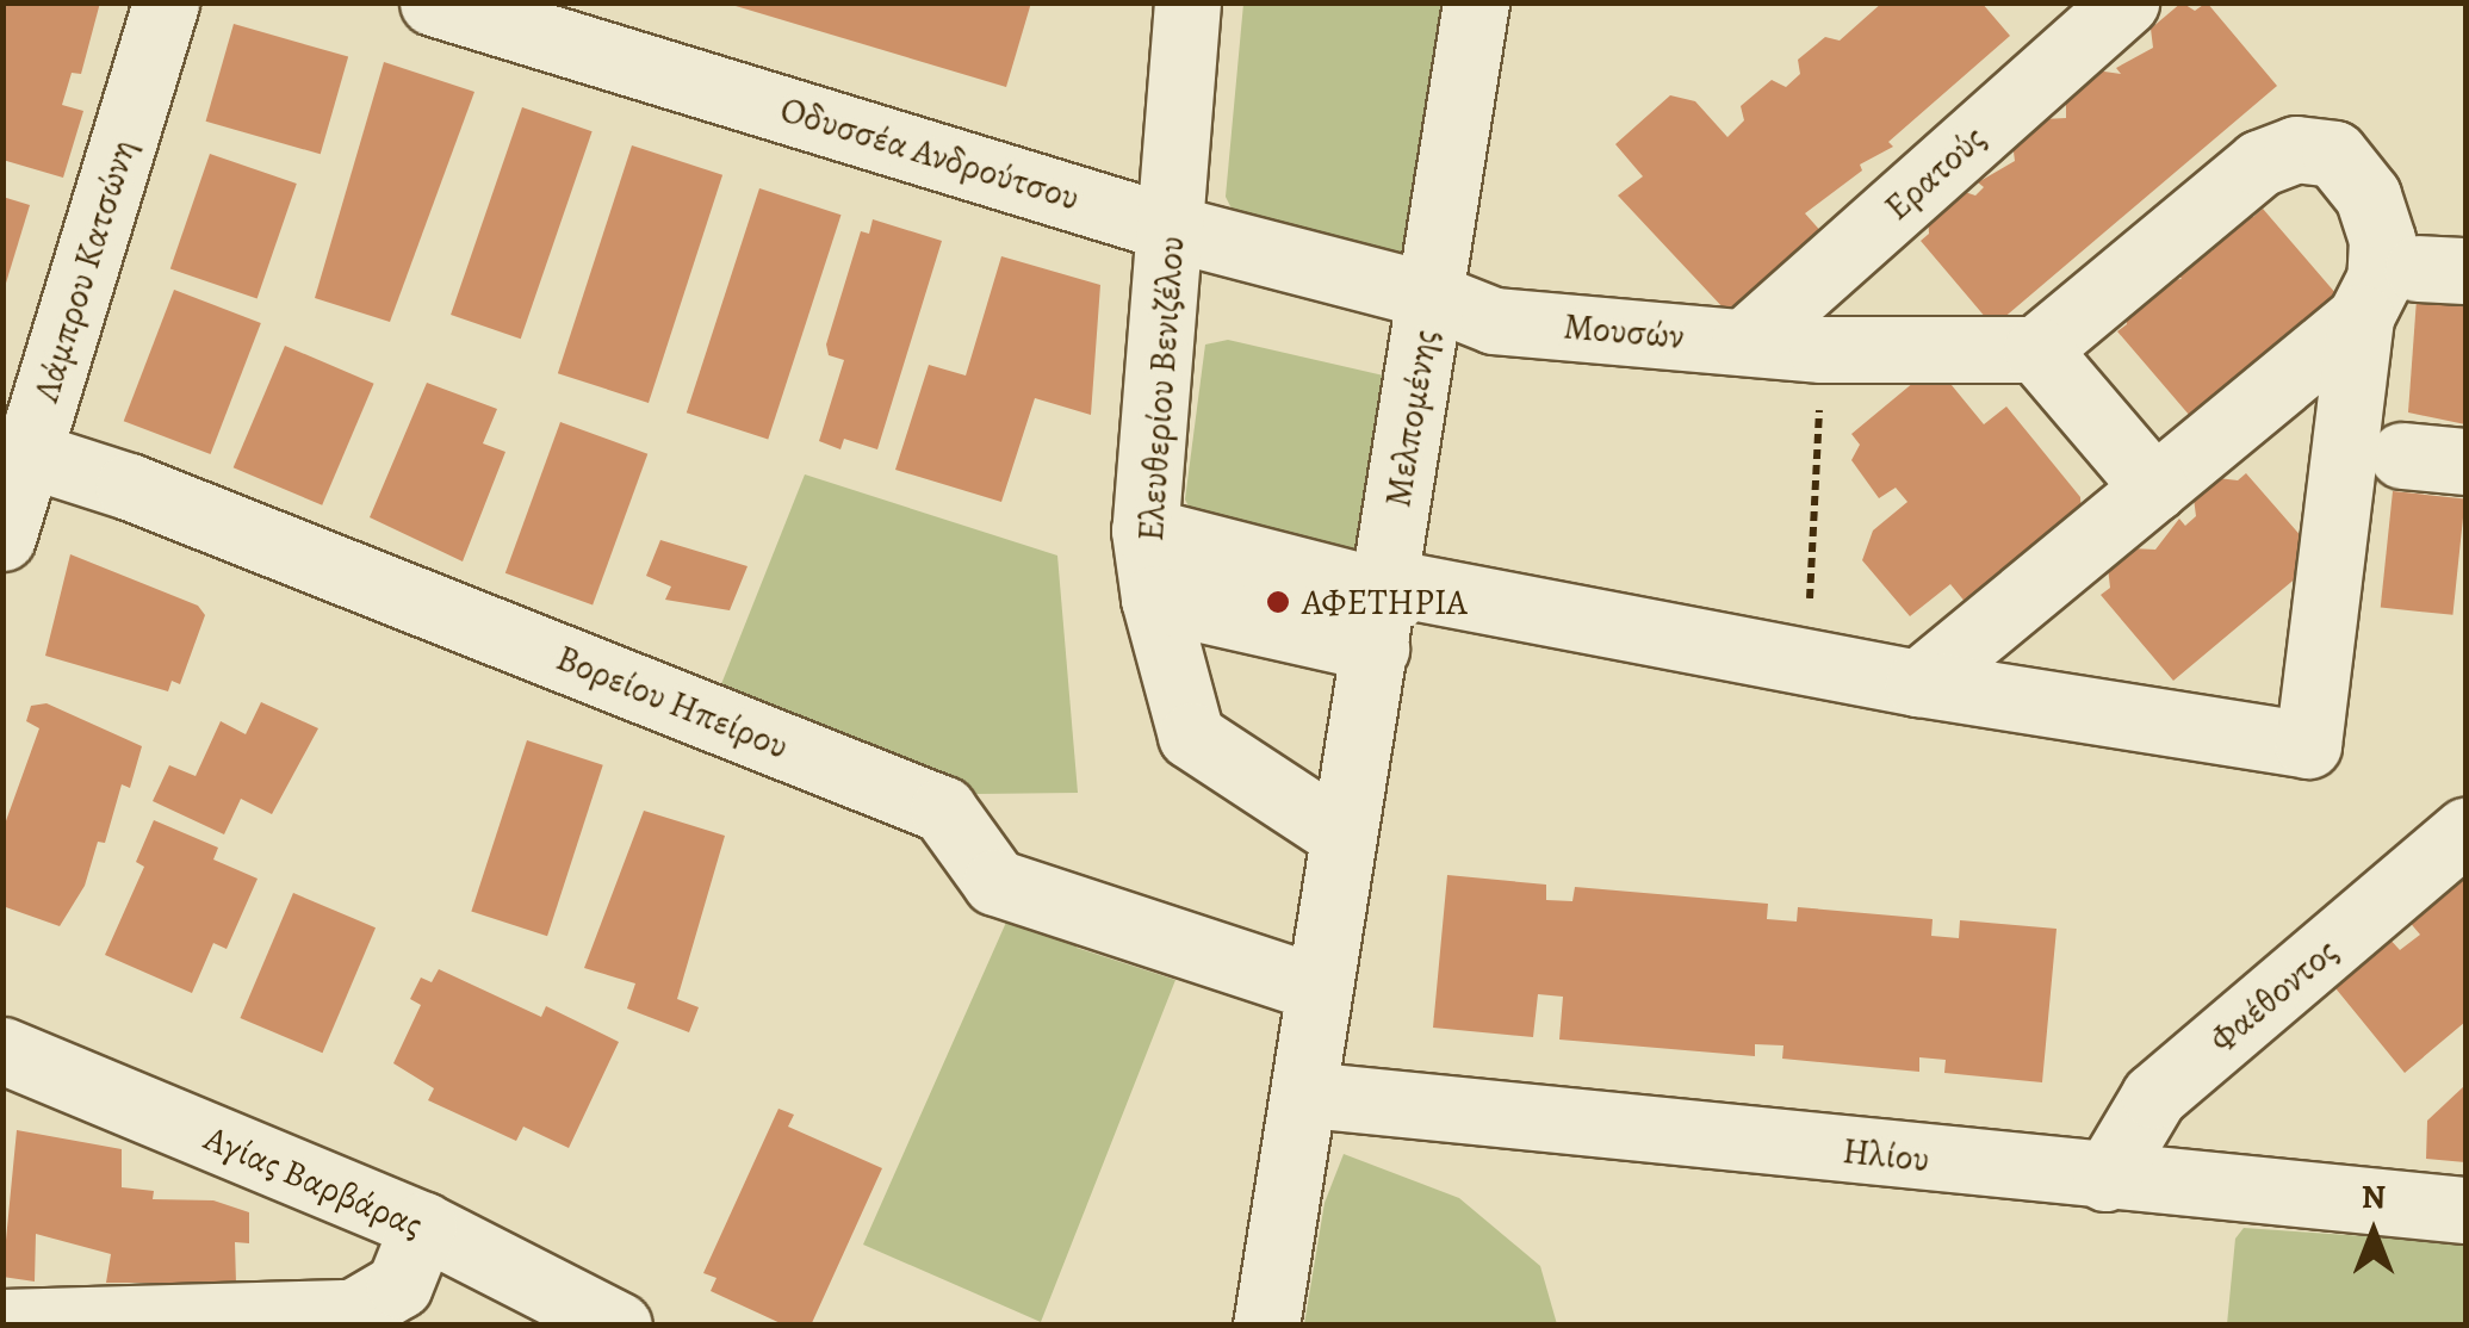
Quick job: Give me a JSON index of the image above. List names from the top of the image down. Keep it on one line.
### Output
{"streets":{"street":["Οδυσσέα Ανδρούτσου","Ερατούς","Λάμπρου Κατσώνη","Μουσών","Ελευθερίου Βενιζέλου","Μελπομένης","Βορείου Ηπείρου","Φαέθοντος","Ηλίου","Αγίας Βαρβάρας"]},"crossings":[["Οδυσσέα Ανδρούτσου","Μουσών"],["Οδυσσέα Ανδρούτσου","Ελευθερίου Βενιζέλου"],["Οδυσσέα Ανδρούτσου","Μελπομένης"],["Ερατούς","Μουσών"],["Λάμπρου Κατσώνη","Βορείου Ηπείρου"],["Μουσών","Μελπομένης"],["Ελευθερίου Βενιζέλου","Μελπομένης"],["Φαέθοντος","Ηλίου"]],"places":["ΑΦΕΤΗΡΙΑ"],"north":"top"}
